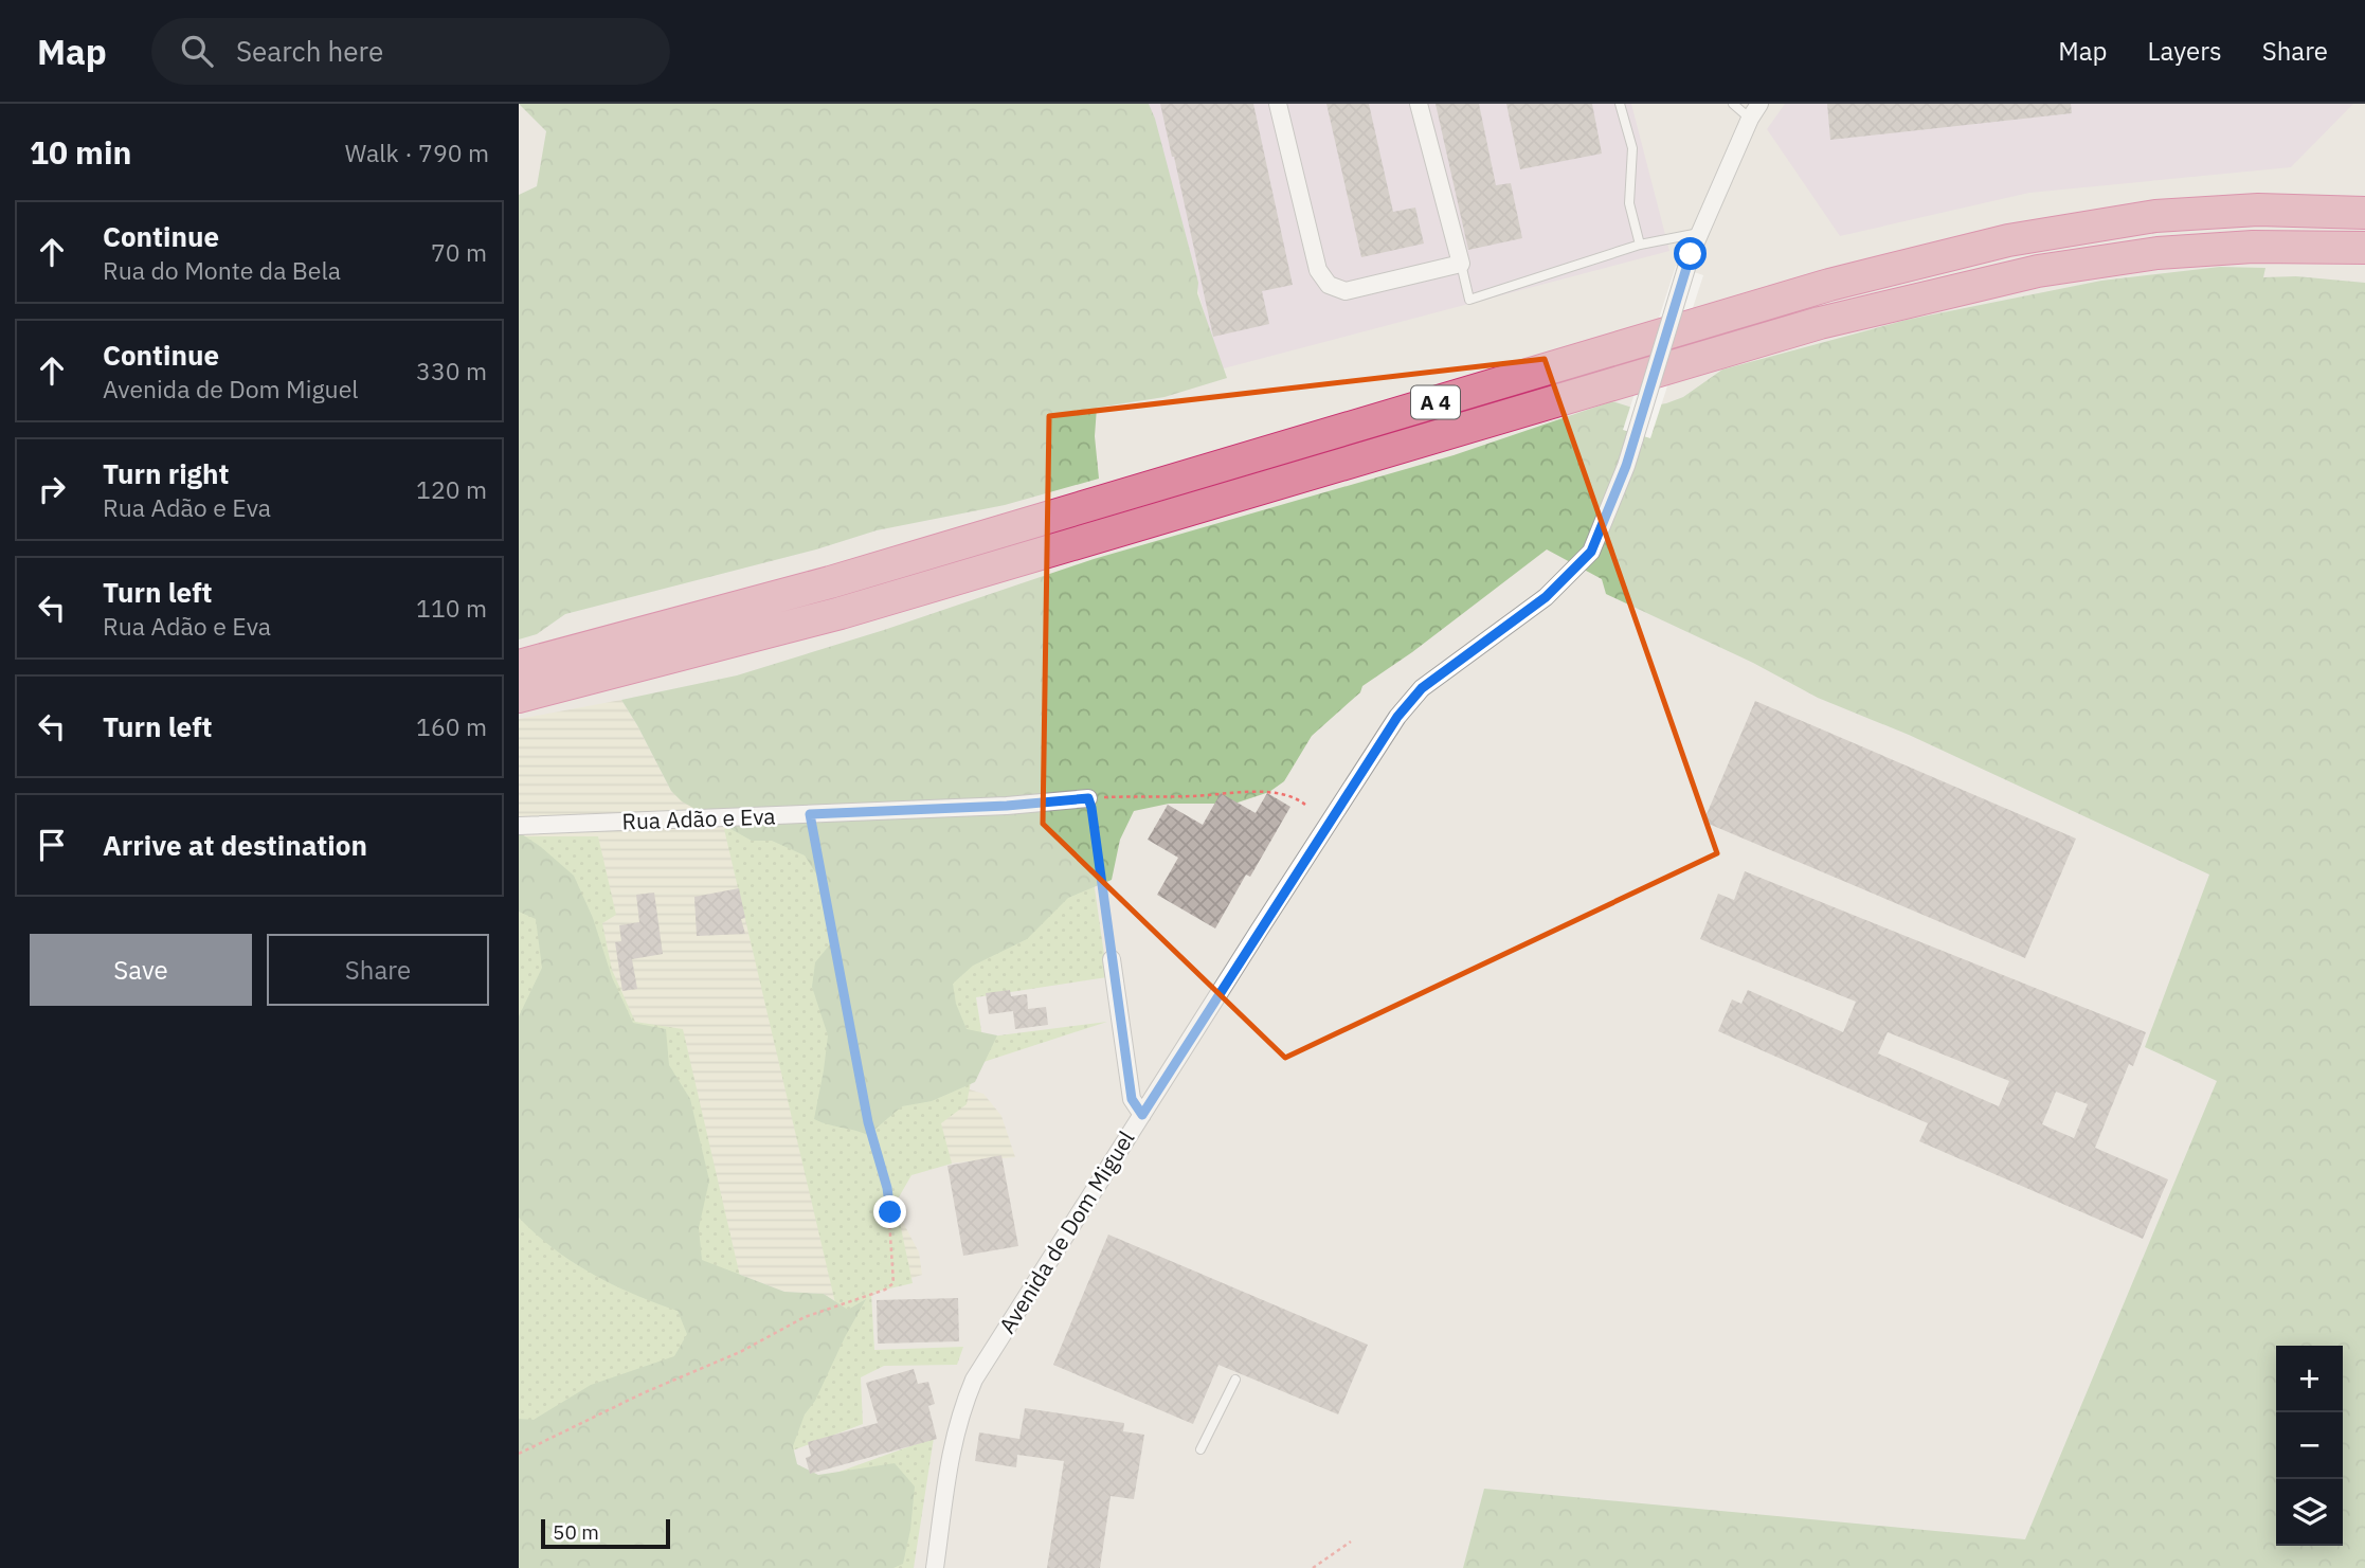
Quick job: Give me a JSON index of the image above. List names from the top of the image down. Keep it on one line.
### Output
{"streets":{"highway":["A 4"],"street":["Rua Adão e Eva","Avenida de Dom Miguel"]},"scale_bar":"50 m","page":{"header":"Map","search":"Search here","nav":["Map","Layers","Share"],"heading":["10 min","Walk · 790 m"],"list":[["Continue","Rua do Monte da Bela","70 m"],["Continue","Avenida de Dom Miguel","330 m"],["Turn right","Rua Adão e Eva","120 m"],["Turn left","Rua Adão e Eva","110 m"],["Turn left","160 m"],"Arrive at destination"],"buttons":["Save","Share"],"map_buttons":["+","−"],"scale":"50 m"}}
